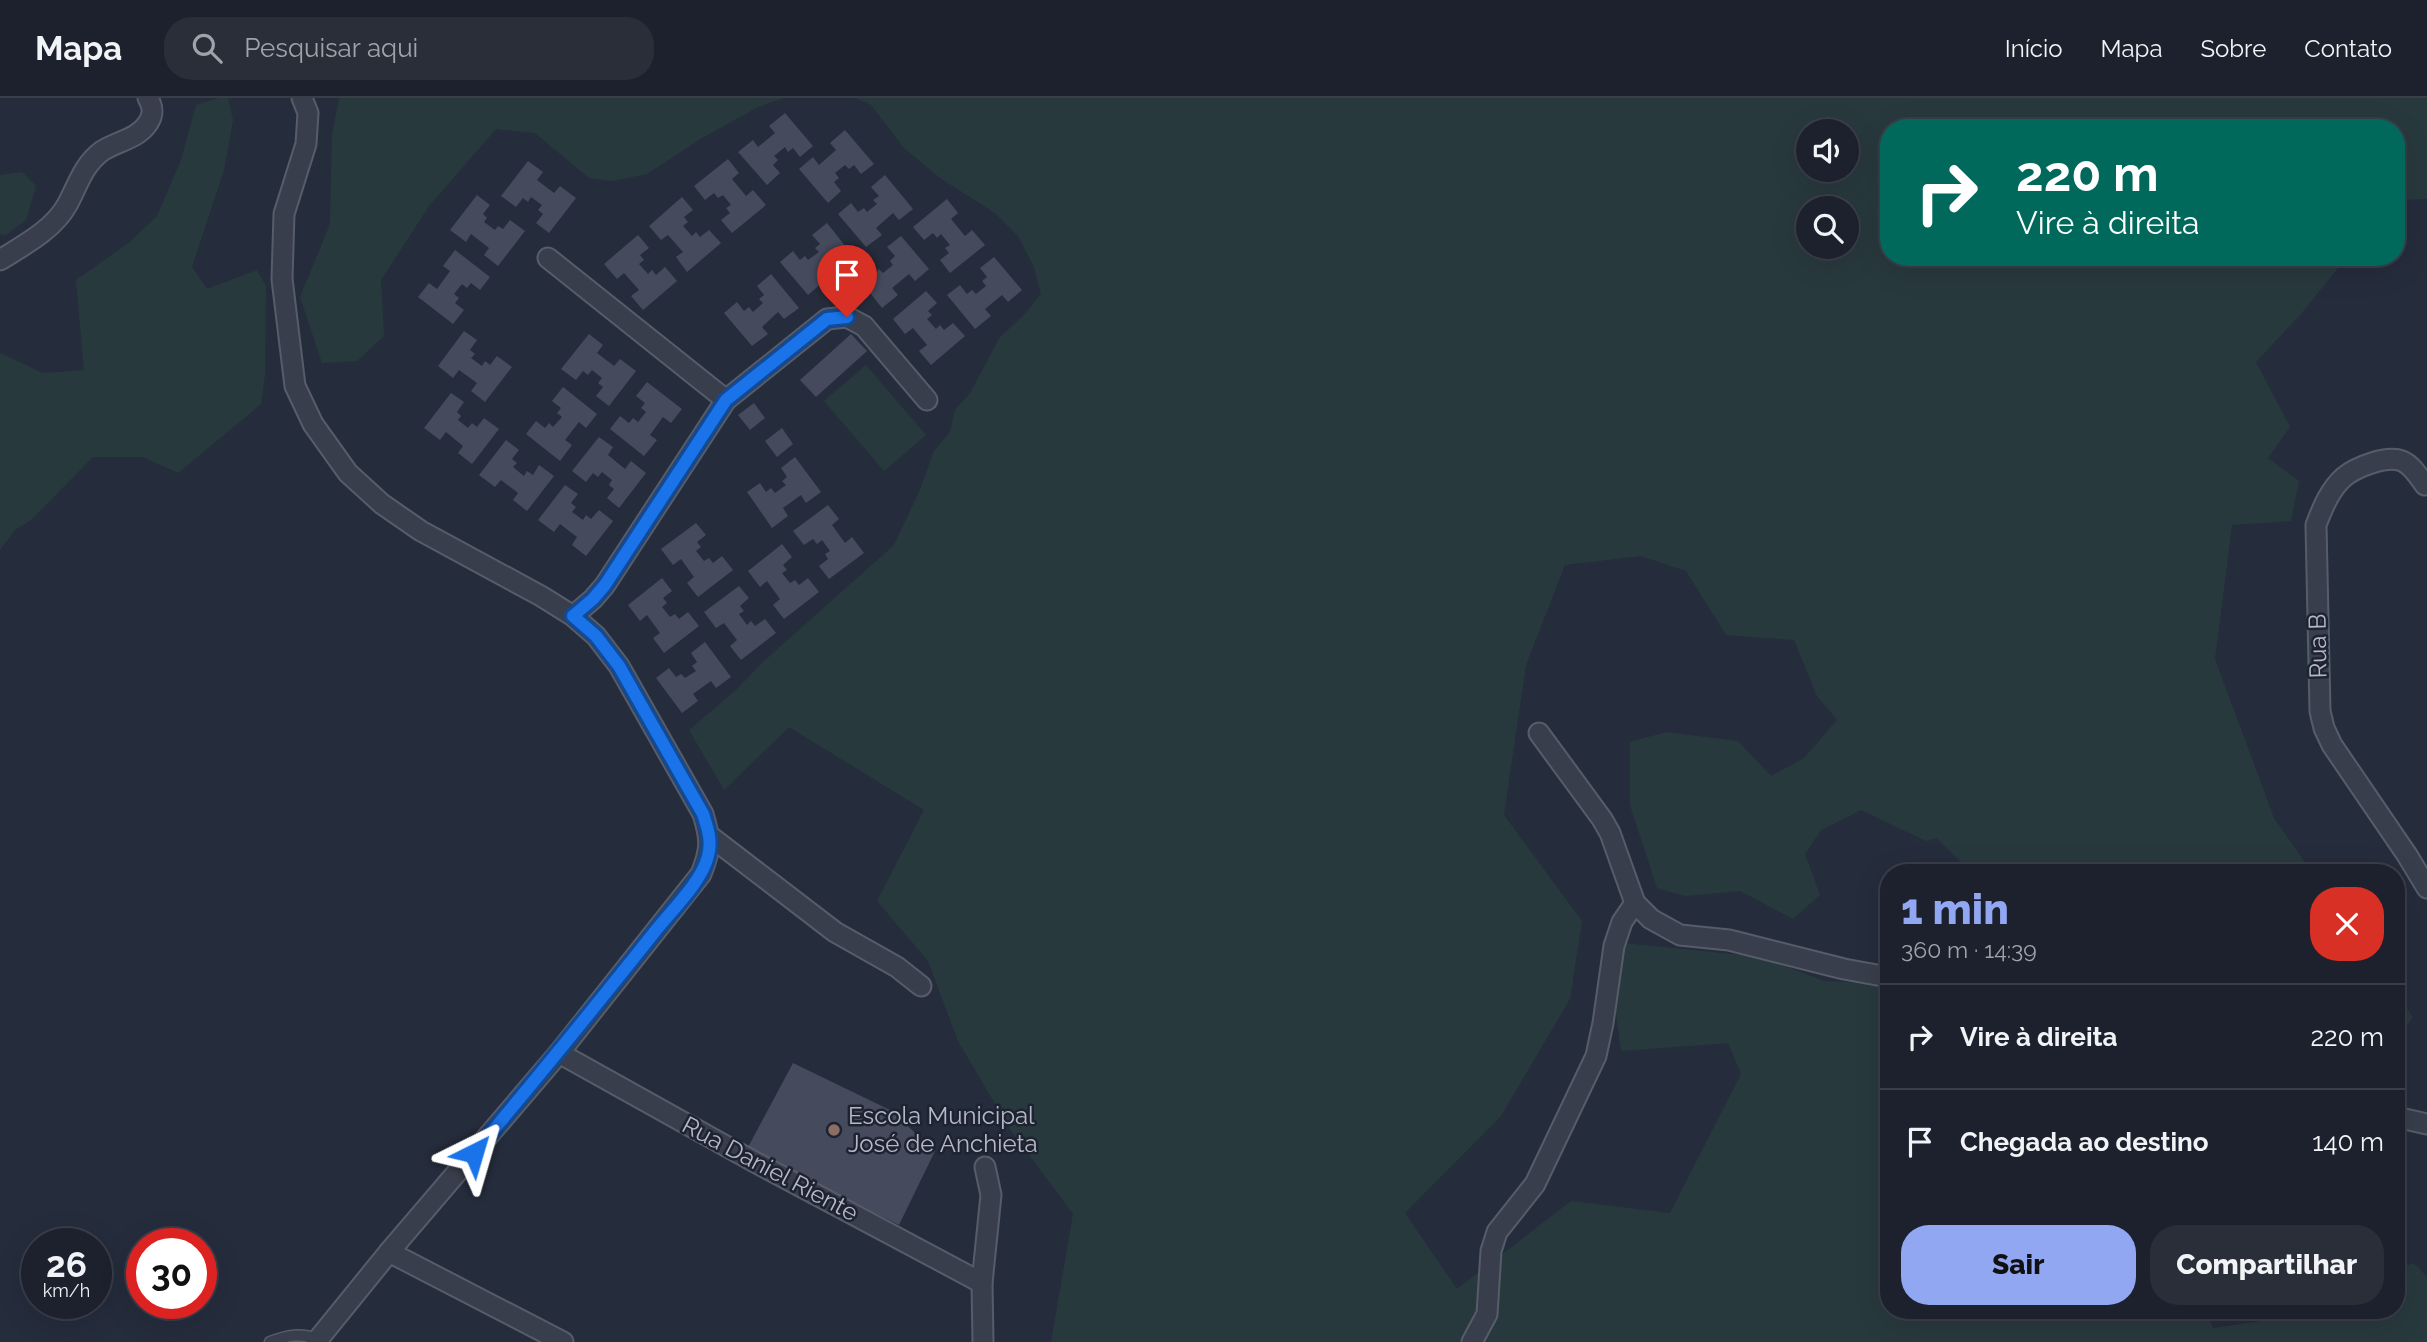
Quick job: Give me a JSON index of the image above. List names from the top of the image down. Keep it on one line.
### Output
{"streets":{"street":["Rua B","Rua Daniel Riente"]},"places":["Escola Municipal José de Anchieta"],"page":{"header":"Mapa","search":"Pesquisar aqui","nav":["Início","Mapa","Sobre","Contato"],"turn":["220 m","Vire à direita"],"heading":["1 min","360 m · 14:39"],"list":[{"name":"Vire à direita","value":"220 m"},{"name":"Chegada ao destino","value":"140 m"}],"buttons":["Sair","Compartilhar"],"speed":"26 km/h","limit":"30"}}
